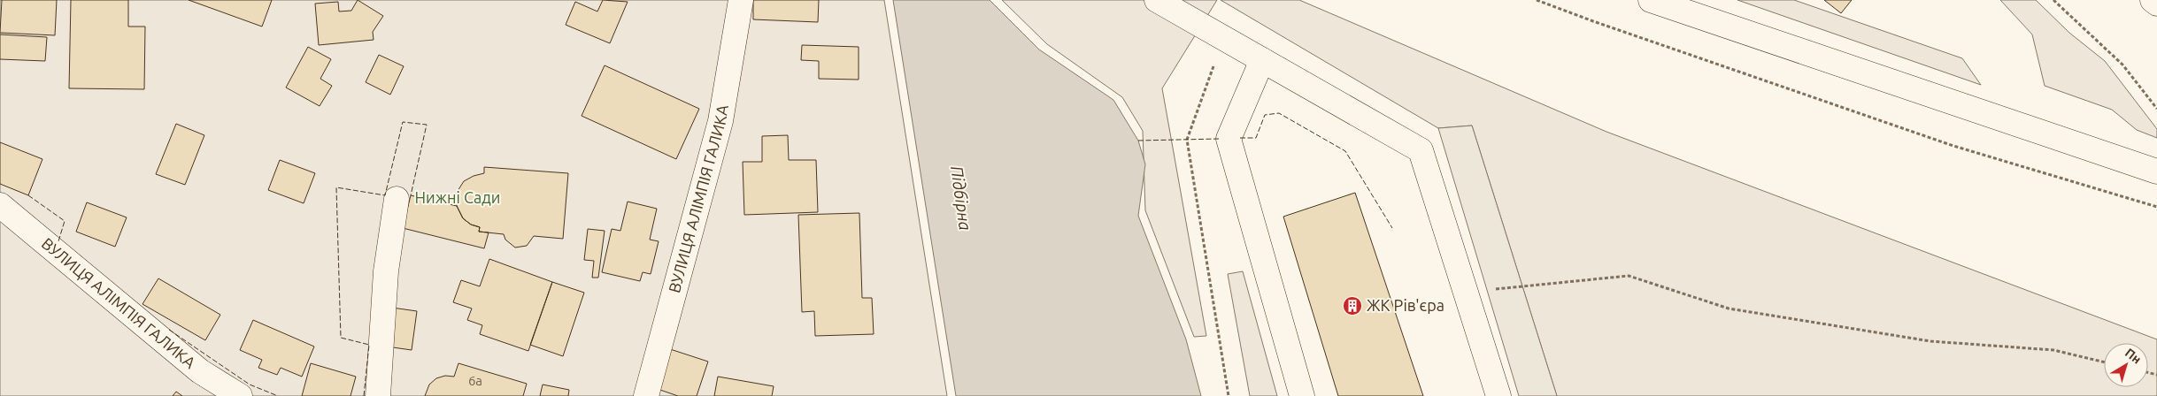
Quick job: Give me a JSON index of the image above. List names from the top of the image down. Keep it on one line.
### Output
{"streets":{"main road":["ВУЛИЦЯ АЛІМПІЯ ГАЛИКА"]},"water":["Підбірна"],"parks":["Нижні Сади"],"places":{"building":["ЖК Рів'єра"]},"house_numbers":["6а"],"north":"top right"}
